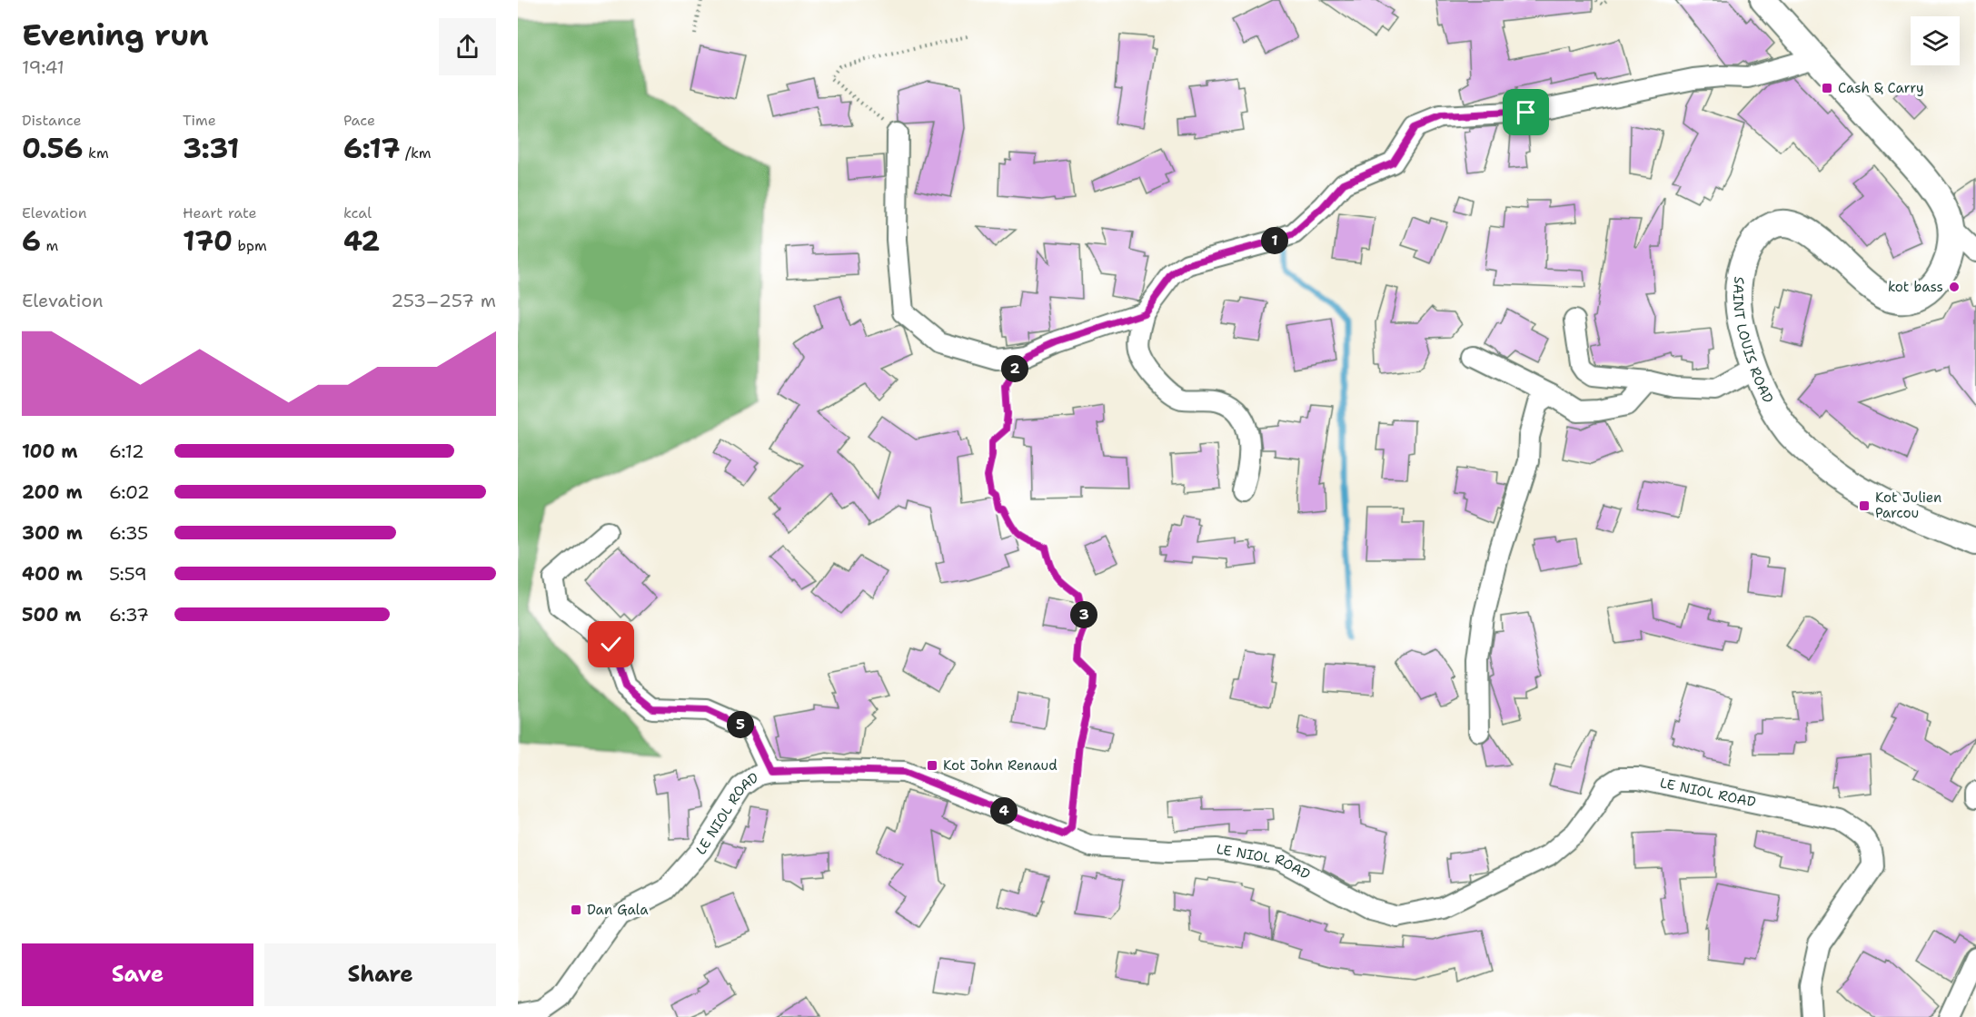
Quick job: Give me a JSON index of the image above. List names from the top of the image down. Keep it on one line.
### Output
{"streets":{"main road":["SAINT LOUIS ROAD"],"street":["LE NIOL ROAD"]},"places":{"transit":["Cash & Carry","Kot Julien Parcou","Kot John Renaud","Dan Gala"],"other":["kot bass"]},"page":{"heading":["Evening run","19:41"],"stats":[["Distance","0.56 km"],["Time","3:31"],["Pace","6:17 /km"],["Elevation","6 m"],["Heart rate","170 bpm"],["kcal","42"]],"pins":["1","2","3","5","4"],"chart":["Elevation","253–257 m"],"list":[{"name":"100 m","note":"6:12"},{"name":"200 m","note":"6:02"},{"name":"300 m","note":"6:35"},{"name":"400 m","note":"5:59"},{"name":"500 m","note":"6:37"}],"buttons":["Save","Share"]}}
